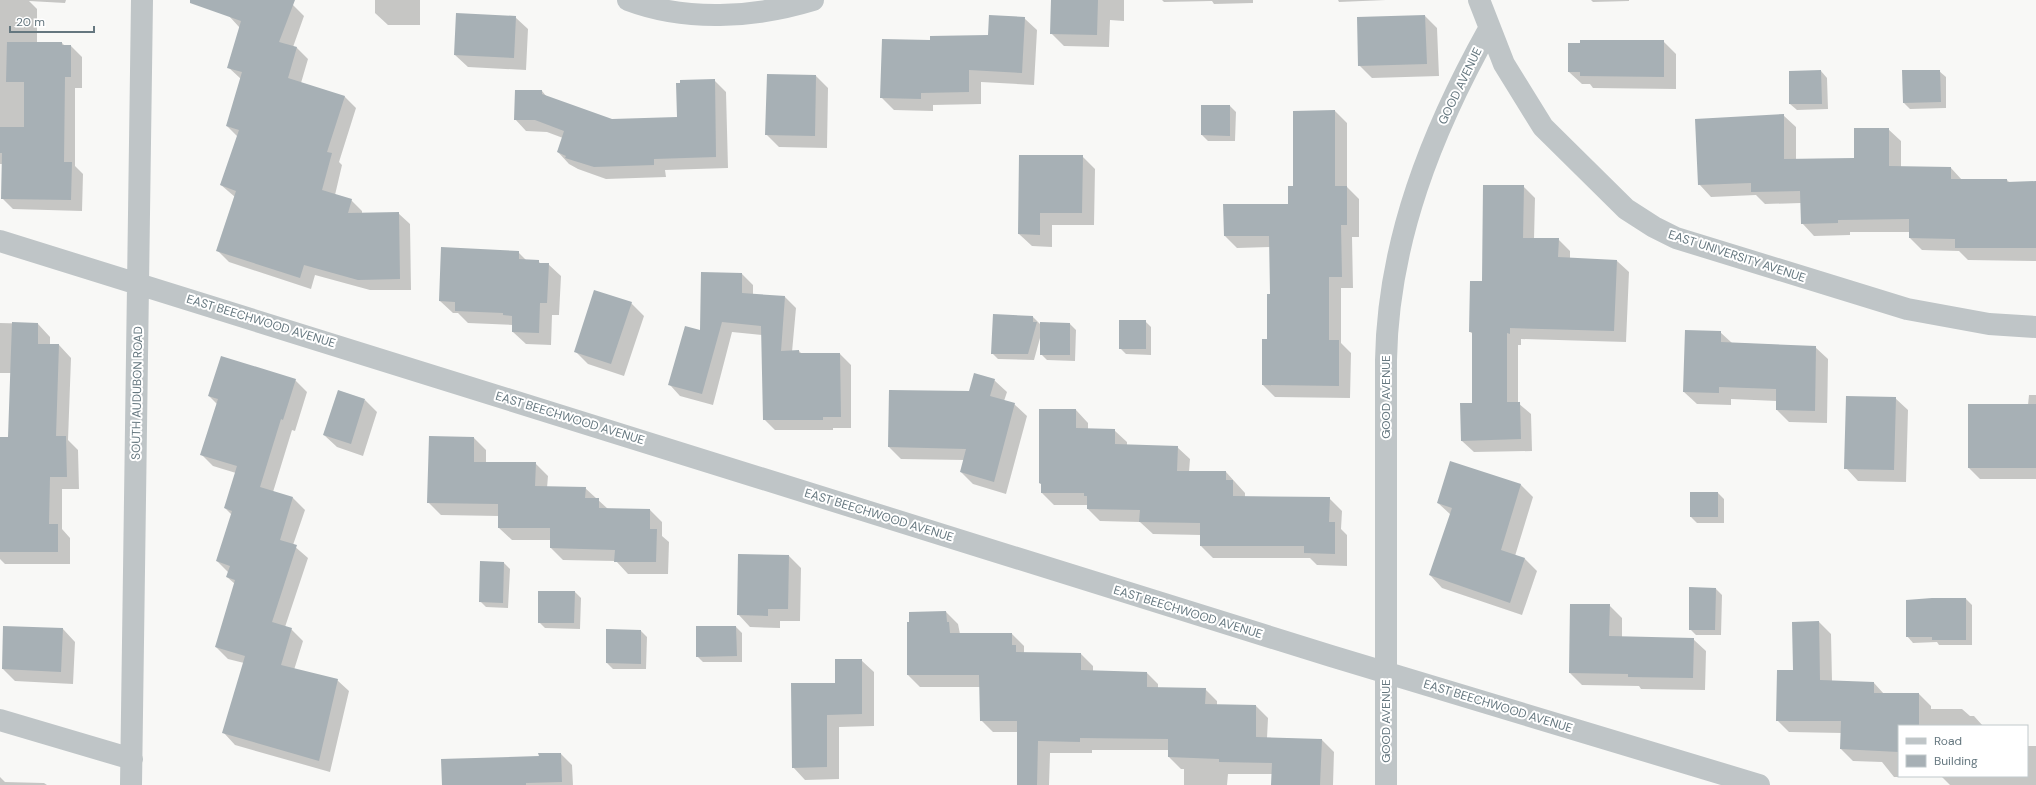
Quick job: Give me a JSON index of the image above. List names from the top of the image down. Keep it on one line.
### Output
{"streets":{"street":["GOOD AVENUE","EAST UNIVERSITY AVENUE","EAST BEECHWOOD AVENUE","SOUTH AUDUBON ROAD"]},"crossings":[["GOOD AVENUE","EAST UNIVERSITY AVENUE"],["GOOD AVENUE","EAST BEECHWOOD AVENUE"],["EAST BEECHWOOD AVENUE","SOUTH AUDUBON ROAD"]],"legend":["Road","Building"],"scale_bar":"20 m"}
